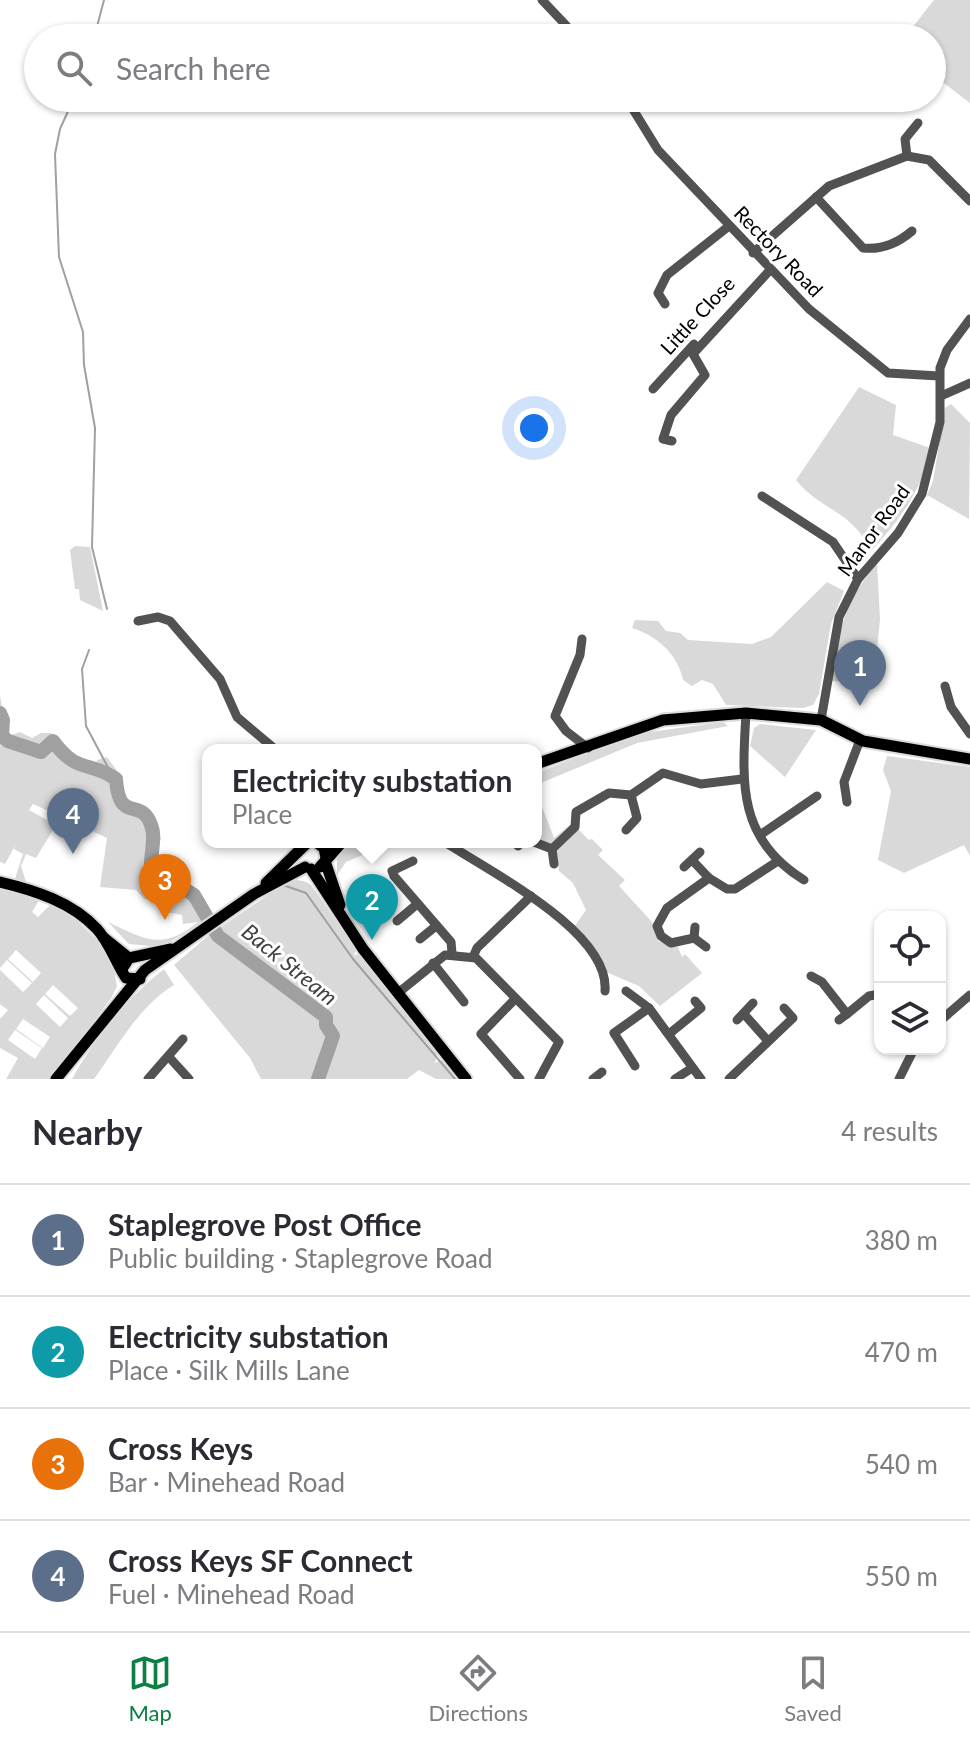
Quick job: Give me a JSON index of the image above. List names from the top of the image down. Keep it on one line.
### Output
{"streets":{"street":["Rectory Road","Little Close","Manor Road"]},"crossings":[["Rectory Road","Little Close"],["Rectory Road","Manor Road"]],"water":["Back Stream"],"page":{"search":"Search here","pins":["1","4","3","2"],"popup":["Electricity substation","Place"],"heading":["Nearby","4 results"],"list":[{"mark":"1","name":"Staplegrove Post Office","note":"Public building · Staplegrove Road","value":"380 m"},{"mark":"2","name":"Electricity substation","note":"Place · Silk Mills Lane","value":"470 m"},{"mark":"3","name":"Cross Keys","note":"Bar · Minehead Road","value":"540 m"},{"mark":"4","name":"Cross Keys SF Connect","note":"Fuel · Minehead Road","value":"550 m"}],"nav":["Map","Directions","Saved"]}}
